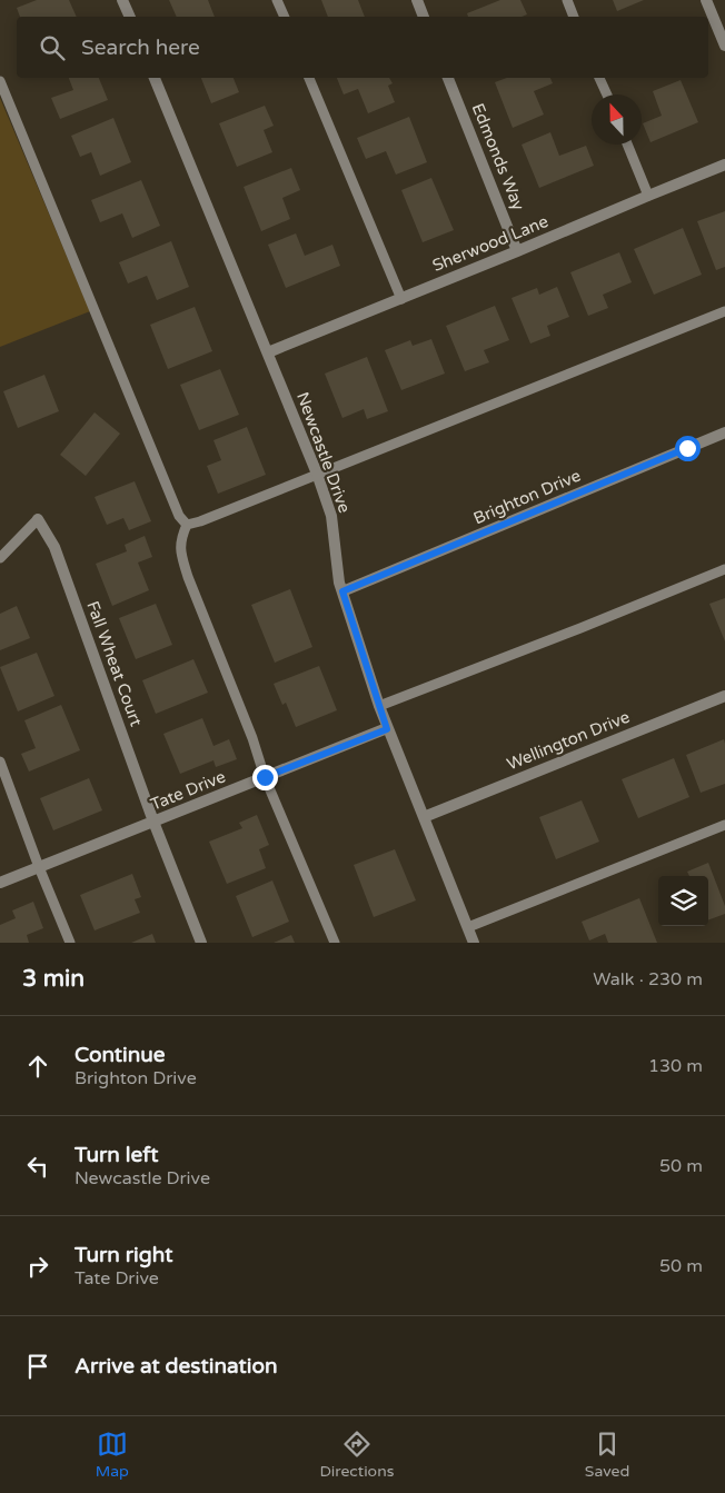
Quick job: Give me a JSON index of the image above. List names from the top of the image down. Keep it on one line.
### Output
{"streets":{"street":["Edmonds Way","Sherwood Lane","Newcastle Drive","Brighton Drive","Fall Wheat Court","Wellington Drive","Tate Drive"]},"crossings":[["Edmonds Way","Sherwood Lane"],["Sherwood Lane","Newcastle Drive"],["Newcastle Drive","Brighton Drive"],["Newcastle Drive","Wellington Drive"],["Newcastle Drive","Tate Drive"],["Fall Wheat Court","Tate Drive"]],"north":"top","page":{"search":"Search here","heading":["3 min","Walk · 230 m"],"list":[["Continue","Brighton Drive","130 m"],["Turn left","Newcastle Drive","50 m"],["Turn right","Tate Drive","50 m"],"Arrive at destination"],"nav":["Map","Directions","Saved"]}}
